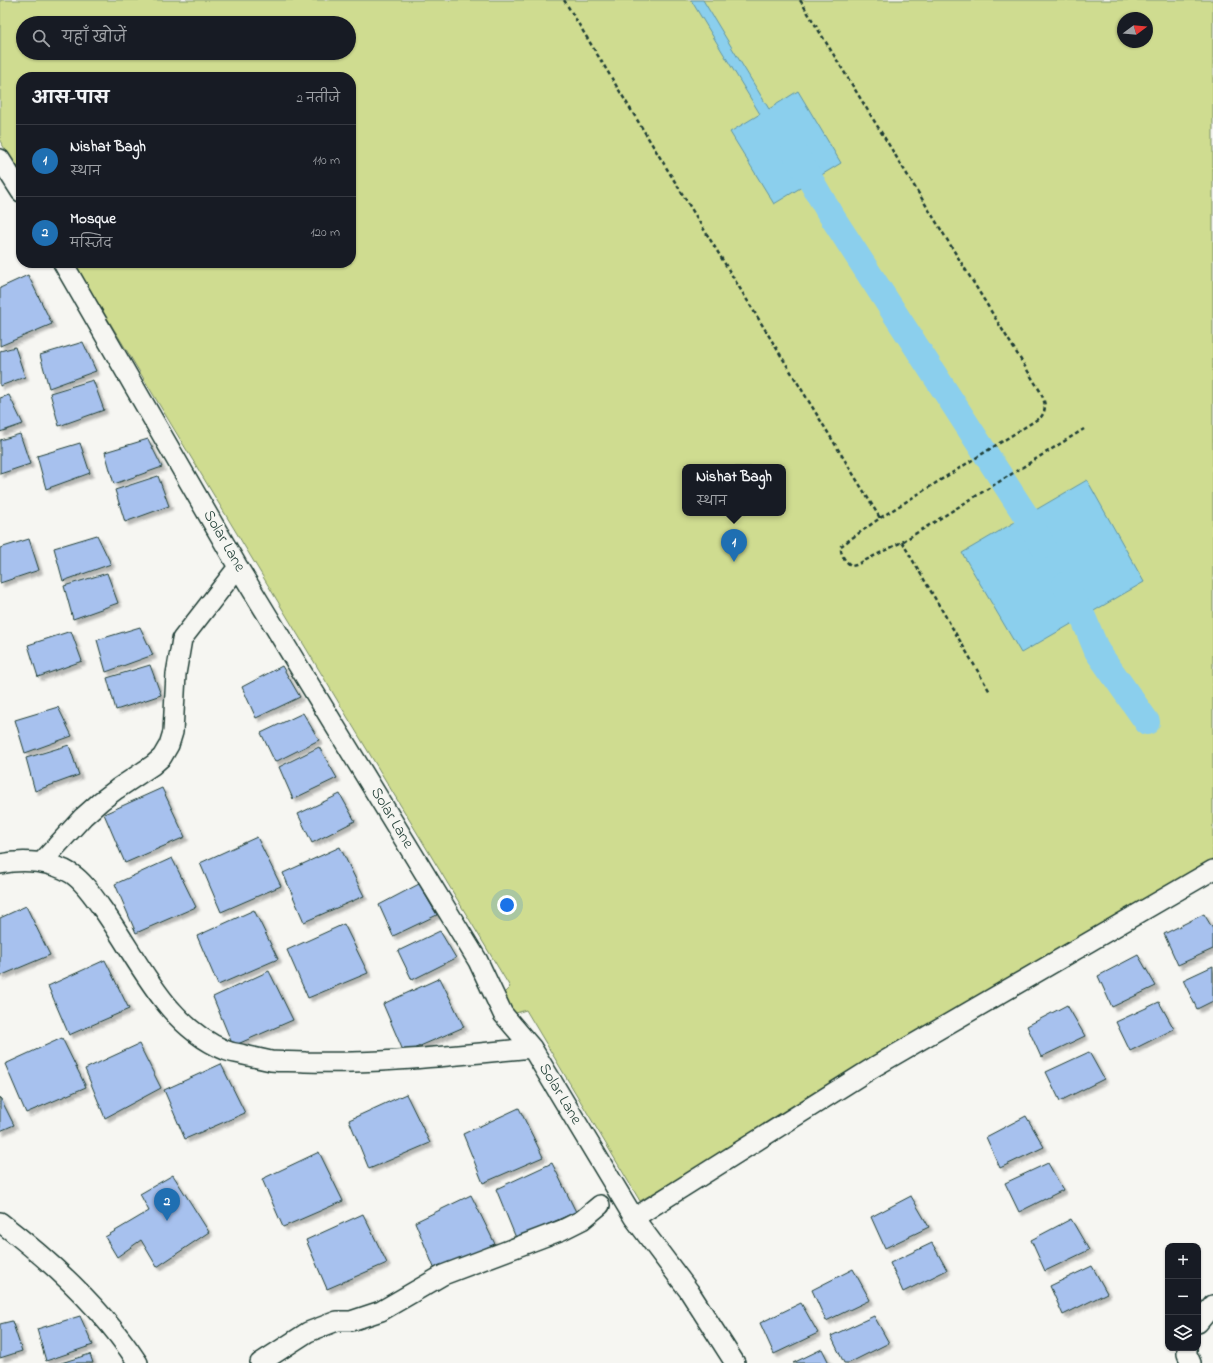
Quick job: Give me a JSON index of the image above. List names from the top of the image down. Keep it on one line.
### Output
{"streets":{"street":["Solar Lane"]},"north":"right","page":{"search":"यहाँ खोजें","heading":["आस-पास","2 नतीजे"],"list":[{"mark":"1","name":"Nishat Bagh","note":"स्थान","value":"110 m"},{"mark":"2","name":"Mosque","note":"मस्जिद","value":"120 m"}],"popup":["Nishat Bagh","स्थान"],"pins":["1","2"],"map_buttons":["+","−"]}}
